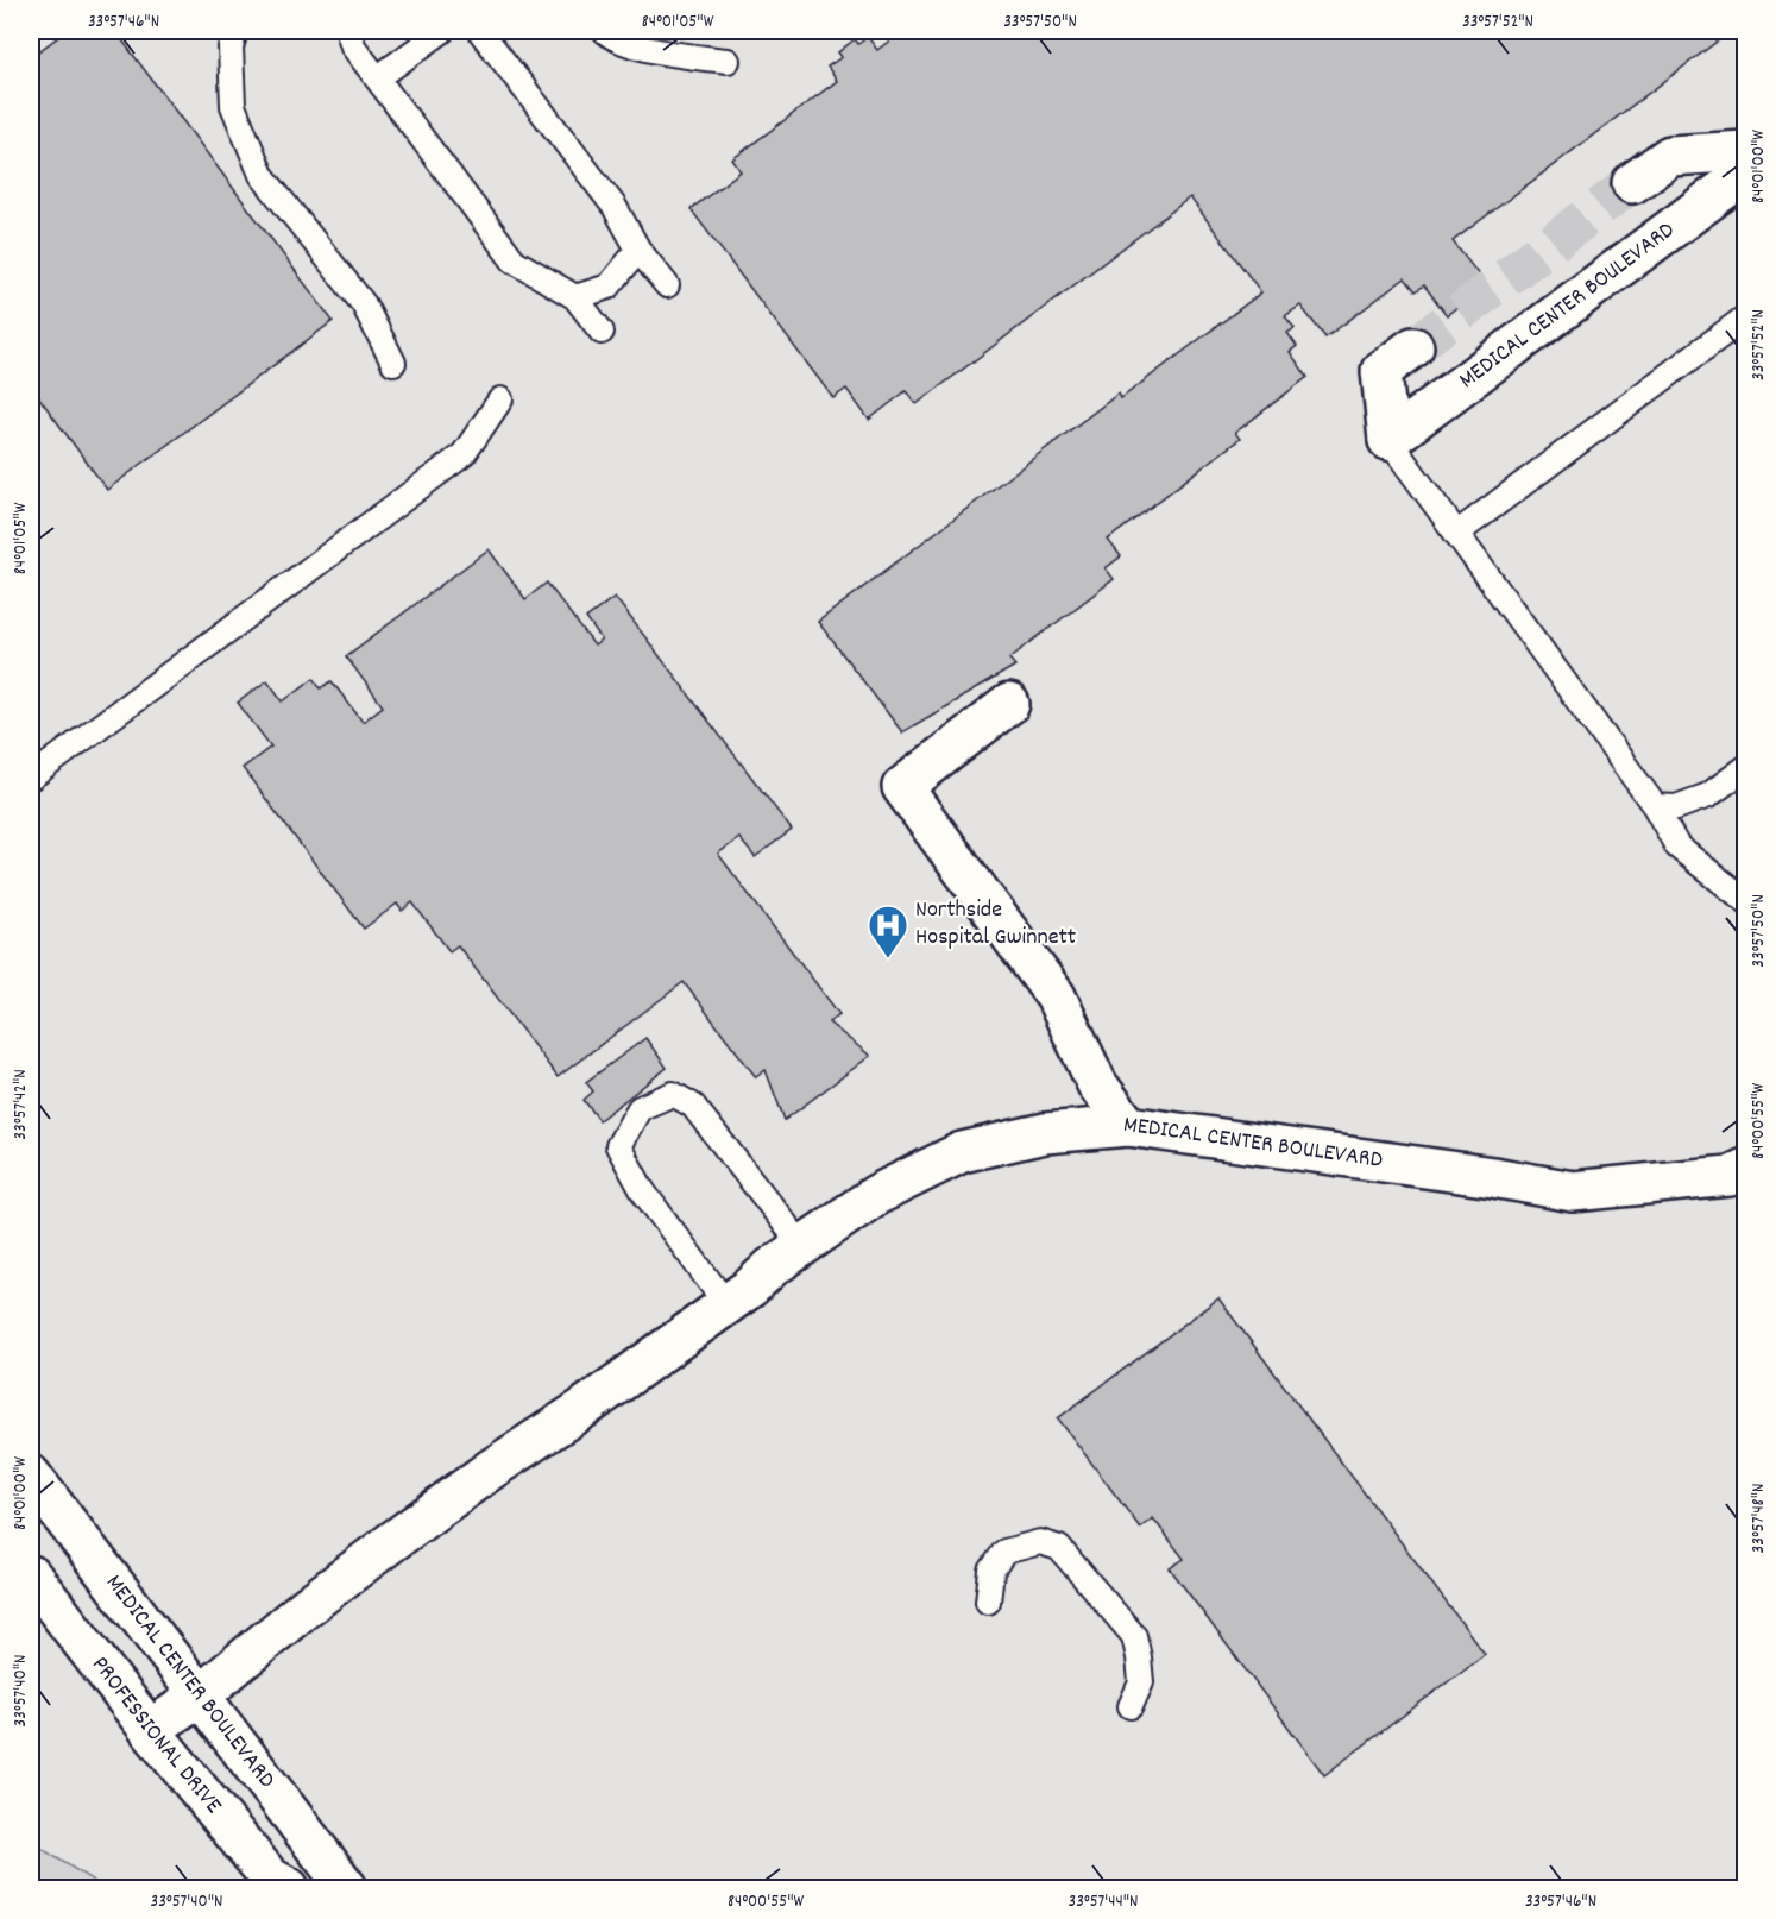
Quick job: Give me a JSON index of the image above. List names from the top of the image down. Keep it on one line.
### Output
{"streets":{"street":["MEDICAL CENTER BOULEVARD","PROFESSIONAL DRIVE"]},"places":{"hospital":["Northside Hospital Gwinnett"]},"coordinates":["33°57'46\"N","84°01'05\"W","33°57'50\"N","33°57'52\"N","84°01'00\"W","33°57'42\"N","84°00'55\"W","33°57'48\"N","33°57'40\"N","33°57'44\"N"]}
